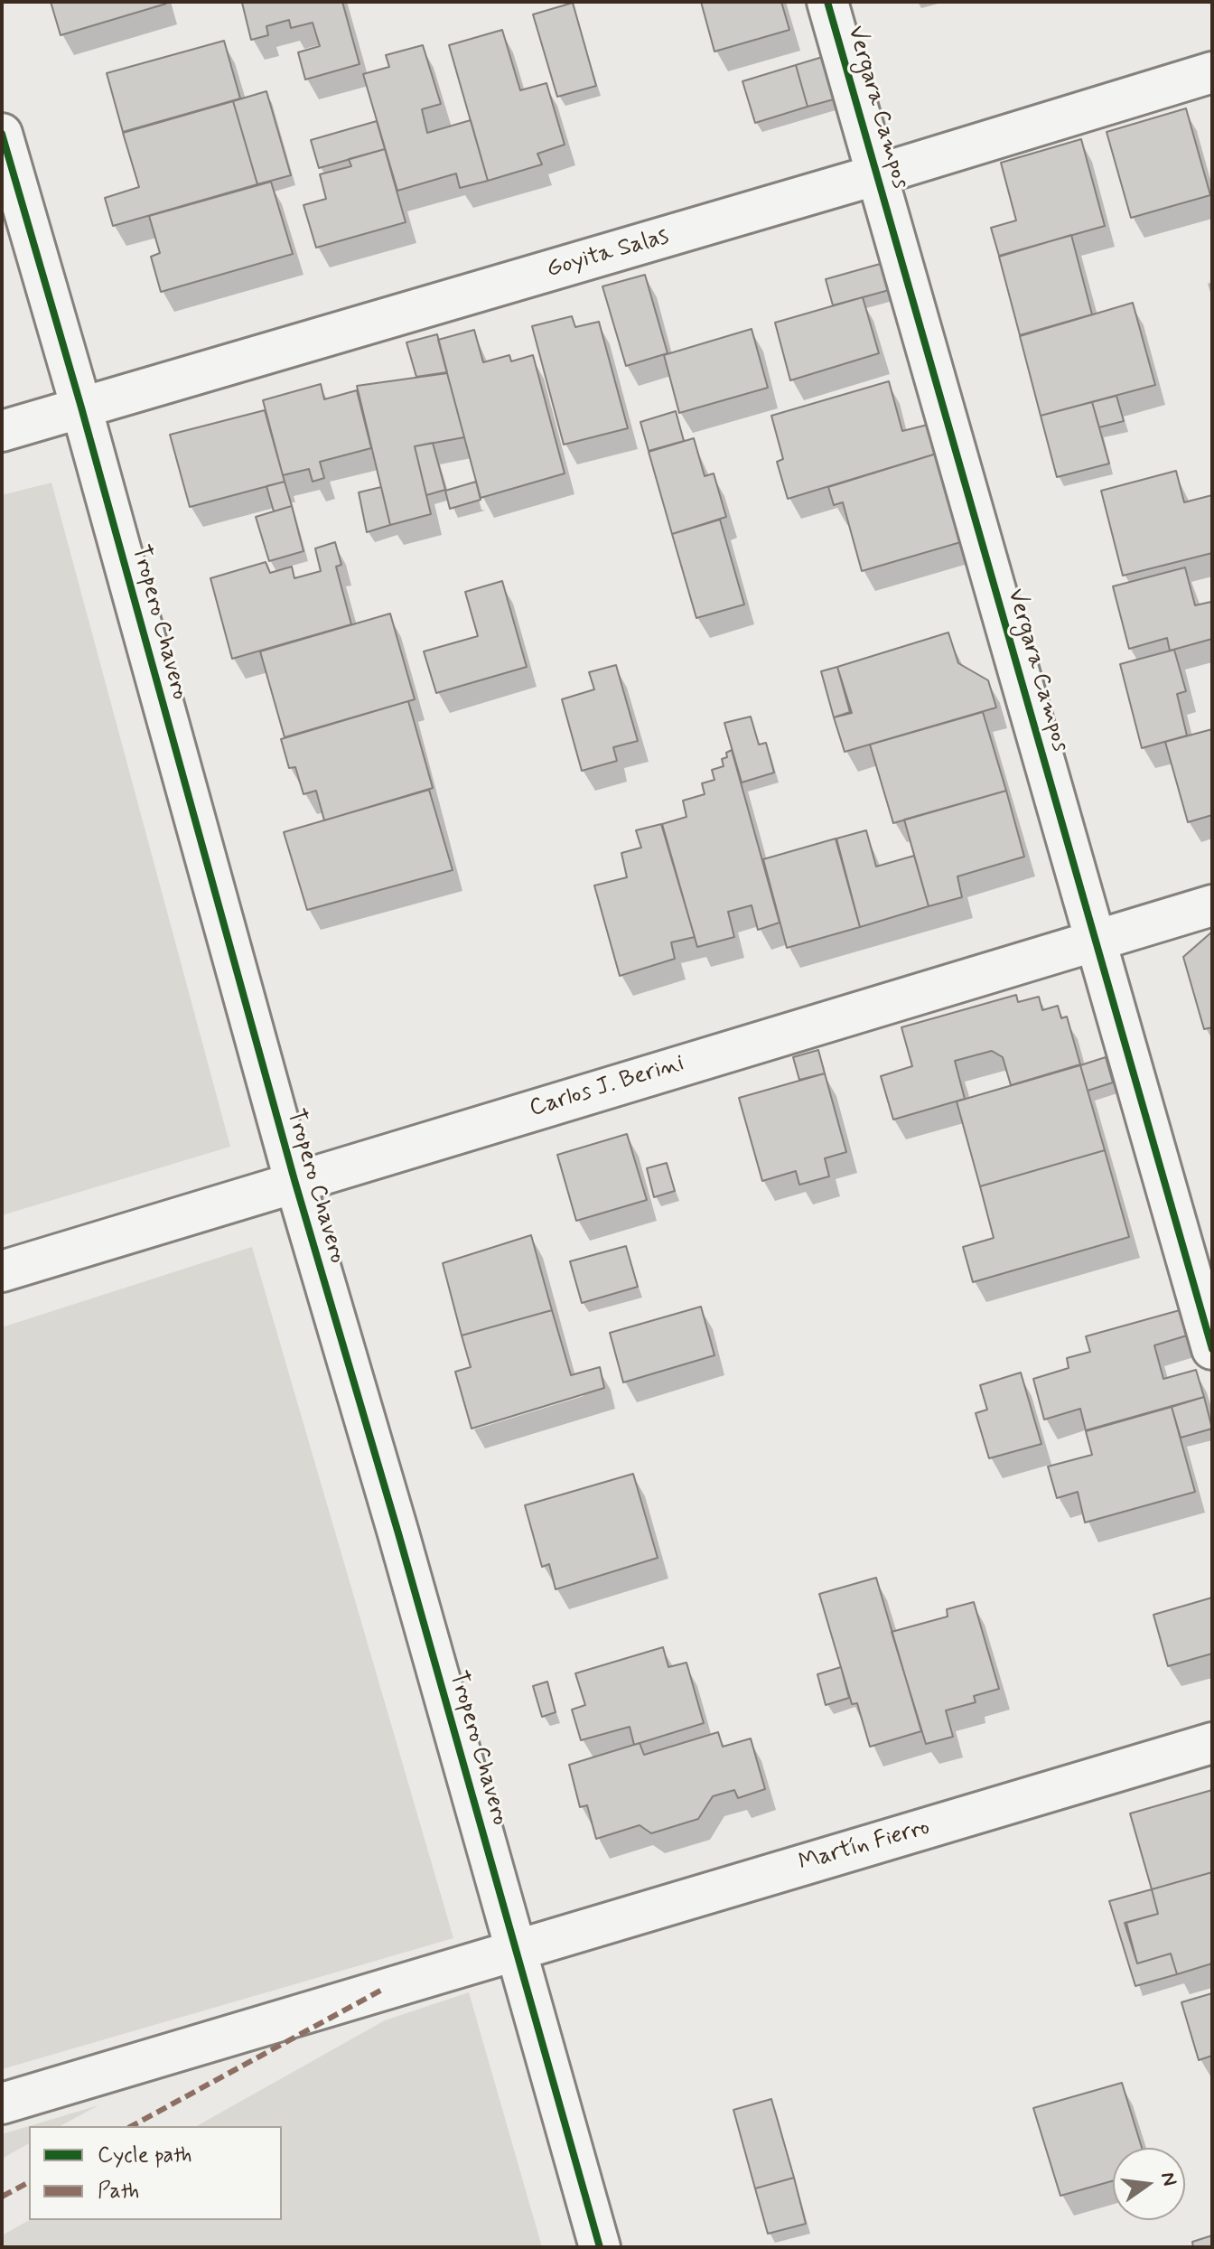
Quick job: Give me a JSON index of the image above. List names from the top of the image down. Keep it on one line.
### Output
{"streets":{"street":["Vergara Campos","Goyita Salas","Tropero Chavero","Carlos J. Berini","Martín Fierro"]},"crossings":[["Vergara Campos","Goyita Salas"],["Vergara Campos","Carlos J. Berini"],["Goyita Salas","Tropero Chavero"],["Tropero Chavero","Carlos J. Berini"],["Tropero Chavero","Martín Fierro"]],"legend":["Cycle path","Path"],"north":"right"}
